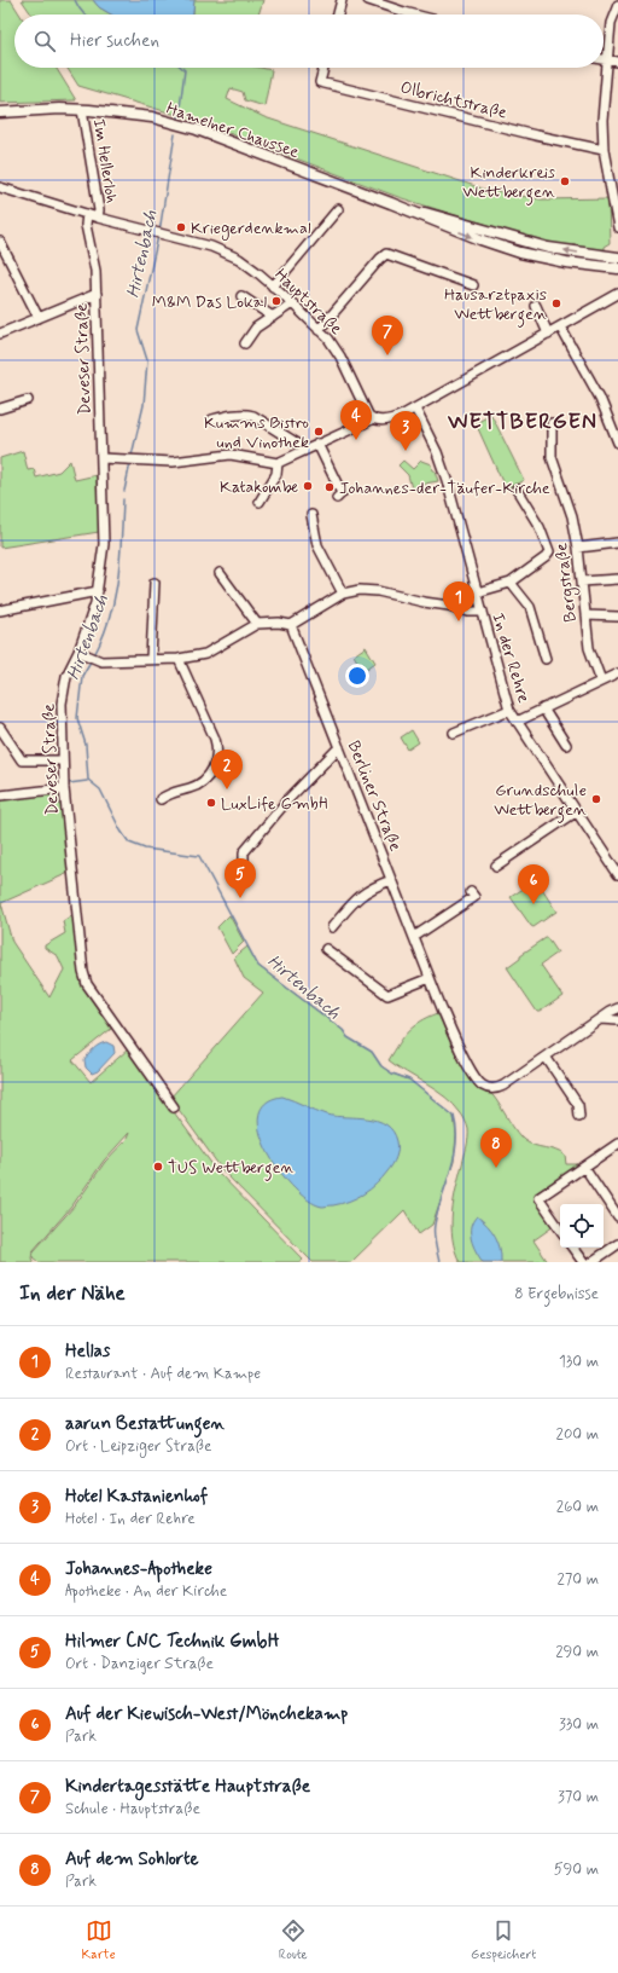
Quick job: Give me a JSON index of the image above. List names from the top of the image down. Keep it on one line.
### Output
{"streets":{"main road":["Hamelner Chaussee"],"street":["Olbrichtstraße","Im Hellerloh","Hauptstraße","Deveser Straße","Bergstraße","In der Rehre","Berliner Straße"]},"crossings":[["Hamelner Chaussee","Im Hellerloh"],["Im Hellerloh","Hauptstraße"],["Hauptstraße","Deveser Straße"]],"districts":["WETTBERGEN"],"water":["Hirtenbach"],"places":["Kinderkreis Wettbergen","Kriegerdenkmal","M&M Das Lokal","Hausarztpaxis Wettbergen","Kumms Bistro und Vinothek","Katakombe","Johannes-der-Täufer-Kirche","Grundschule Wettbergen","LuxLife GmbH","TUS Wettbergen"],"page":{"search":"Hier suchen","pins":["7","4","3","1","2","5","6","8"],"heading":["In der Nähe","8 Ergebnisse"],"list":[{"mark":"1","name":"Hellas","note":"Restaurant · Auf dem Kampe","value":"130 m"},{"mark":"2","name":"aarun Bestattungen","note":"Ort · Leipziger Straße","value":"200 m"},{"mark":"3","name":"Hotel Kastanienhof","note":"Hotel · In der Rehre","value":"260 m"},{"mark":"4","name":"Johannes-Apotheke","note":"Apotheke · An der Kirche","value":"270 m"},{"mark":"5","name":"Hilmer CNC Technik GmbH","note":"Ort · Danziger Straße","value":"290 m"},{"mark":"6","name":"Auf der Kiewisch-West/Mönchekamp","note":"Park","value":"330 m"},{"mark":"7","name":"Kindertagesstätte Hauptstraße","note":"Schule · Hauptstraße","value":"370 m"},{"mark":"8","name":"Auf dem Sohlorte","note":"Park","value":"590 m"}],"nav":["Karte","Route","Gespeichert"]}}
